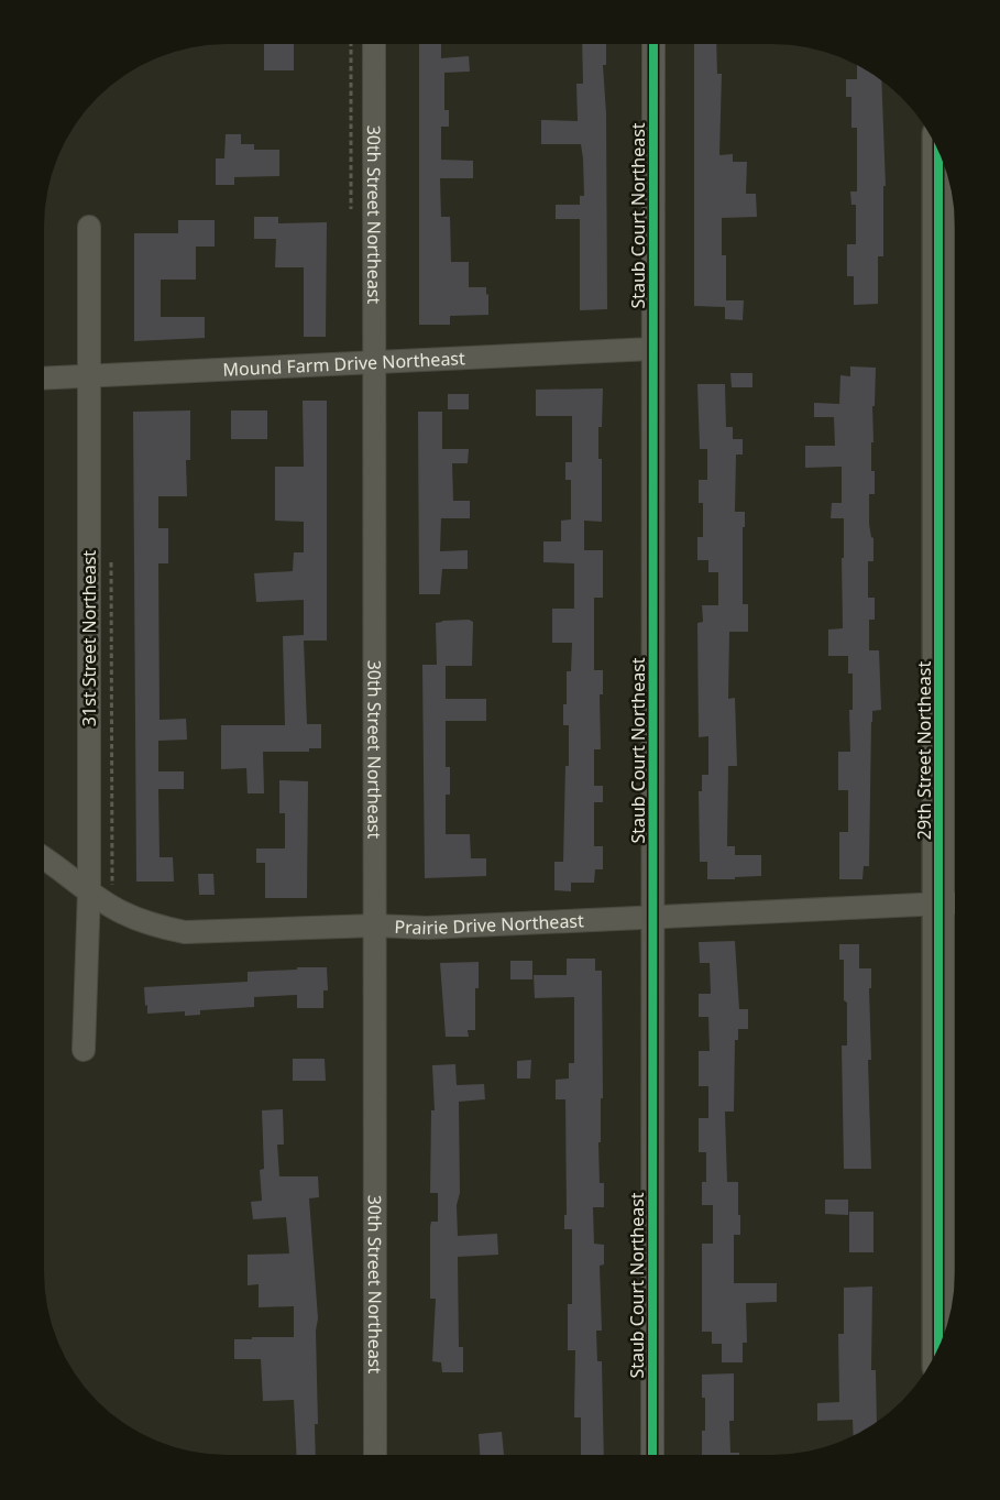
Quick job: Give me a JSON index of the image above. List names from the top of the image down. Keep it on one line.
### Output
{"streets":{"main road":["29th Street Northeast"],"street":["30th Street Northeast","Staub Court Northeast","Mound Farm Drive Northeast","31st Street Northeast","Prairie Drive Northeast"]},"crossings":[["30th Street Northeast","Mound Farm Drive Northeast"],["30th Street Northeast","Prairie Drive Northeast"],["Staub Court Northeast","Mound Farm Drive Northeast"],["Staub Court Northeast","Prairie Drive Northeast"],["Mound Farm Drive Northeast","31st Street Northeast"],["31st Street Northeast","Prairie Drive Northeast"],["29th Street Northeast","Prairie Drive Northeast"]]}
